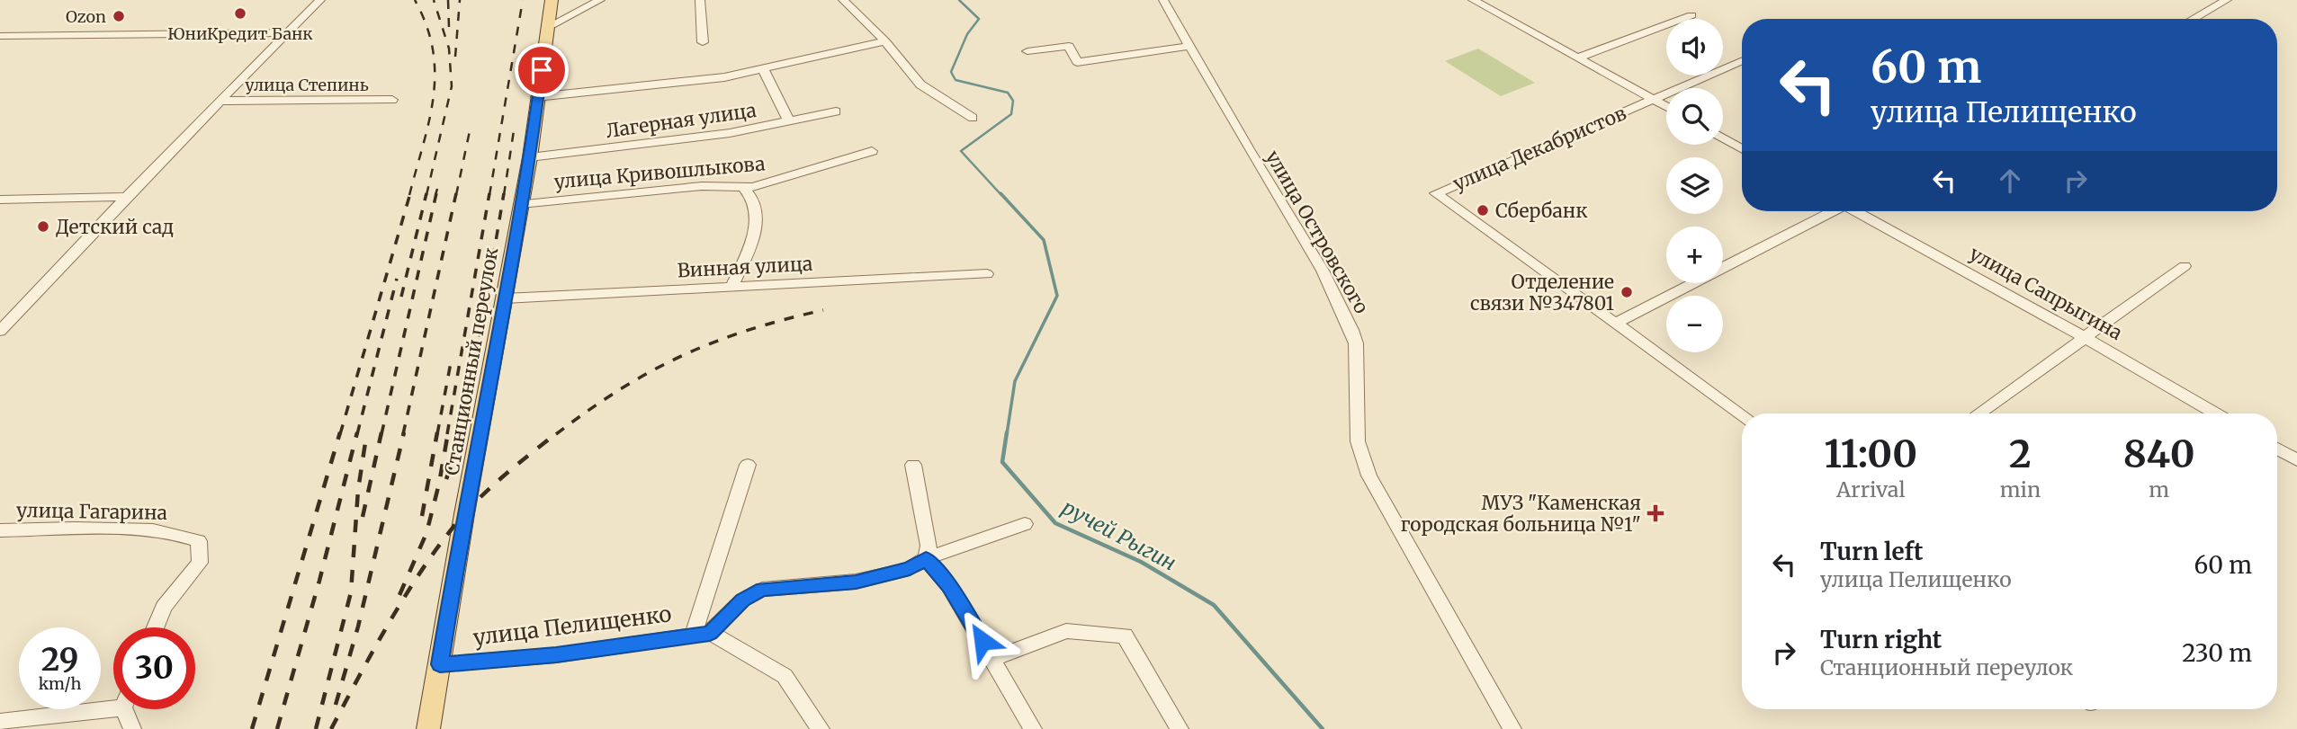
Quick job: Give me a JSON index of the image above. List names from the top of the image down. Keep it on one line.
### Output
{"streets":{"main road":["Станционный переулок"],"street":["улица Степинь","Лагерная улица","улица Декабристов","улица Кривошлыкова","улица Островского","Винная улица","улица Сапрыгина","улица Гагарина","улица Пелищенко"]},"crossings":[["Лагерная улица","Станционный переулок"],["улица Кривошлыкова","Станционный переулок"],["Винная улица","Станционный переулок"],["Станционный переулок","улица Пелищенко"]],"water":["ручей Рыгин"],"places":{"other":["ЮниКредит Банк","Ozon","Сбербанк","Детский сад","Отделение связи №347801"],"health":["МУЗ \"Каменская городская больница №1\""]},"page":{"map_buttons":["+","−"],"turn":["60 m","улица Пелищенко"],"eta":["11:00","Arrival","2","min","840","m"],"list":[{"name":"Turn left","note":"улица Пелищенко","value":"60 m"},{"name":"Turn right","note":"Станционный переулок","value":"230 m"}],"speed":"29 km/h","limit":"30"}}
